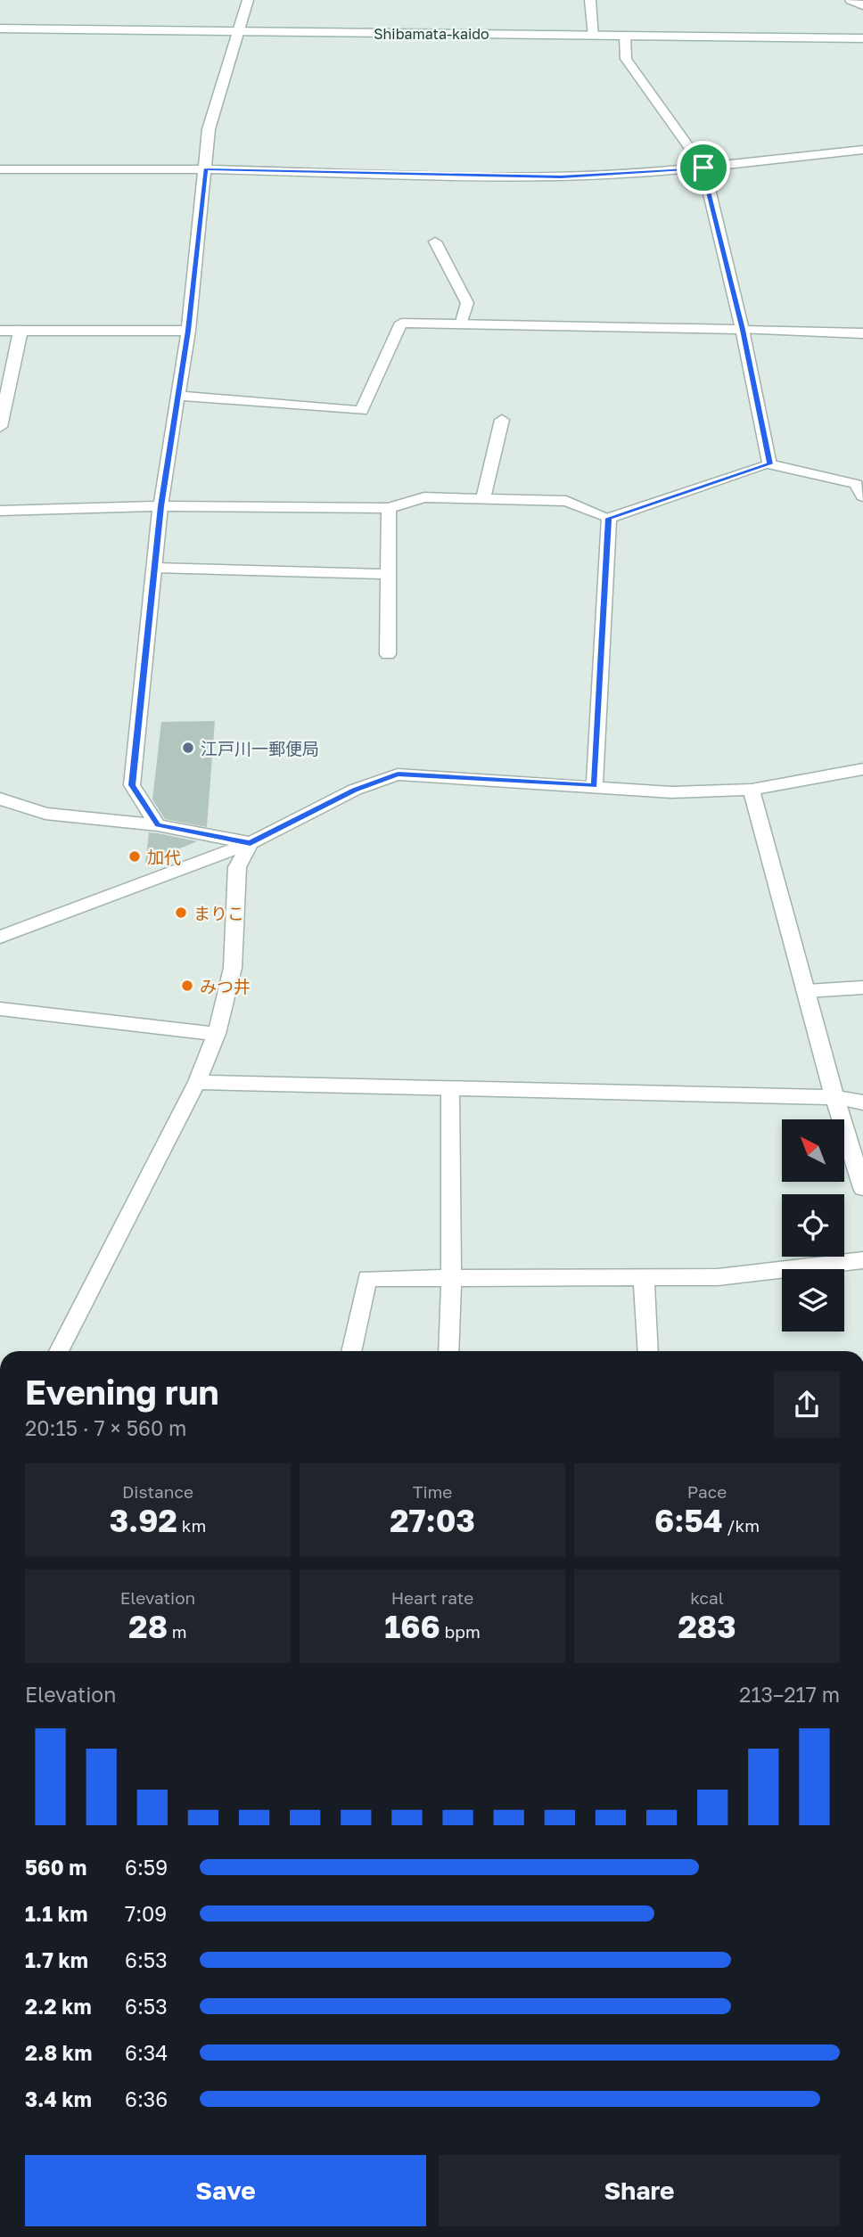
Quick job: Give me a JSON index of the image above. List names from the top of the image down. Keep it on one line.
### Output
{"streets":{"street":["Shibamata-kaido"]},"places":["江戸川一郵便局","加代","まりこ","みつ井"],"north":"top left","page":{"heading":["Evening run","20:15 · 7 × 560 m"],"stats":[["Distance","3.92 km"],["Time","27:03"],["Pace","6:54 /km"],["Elevation","28 m"],["Heart rate","166 bpm"],["kcal","283"]],"chart":["Elevation","213–217 m"],"list":[{"name":"560 m","note":"6:59"},{"name":"1.1 km","note":"7:09"},{"name":"1.7 km","note":"6:53"},{"name":"2.2 km","note":"6:53"},{"name":"2.8 km","note":"6:34"},{"name":"3.4 km","note":"6:36"}],"buttons":["Save","Share"]}}
